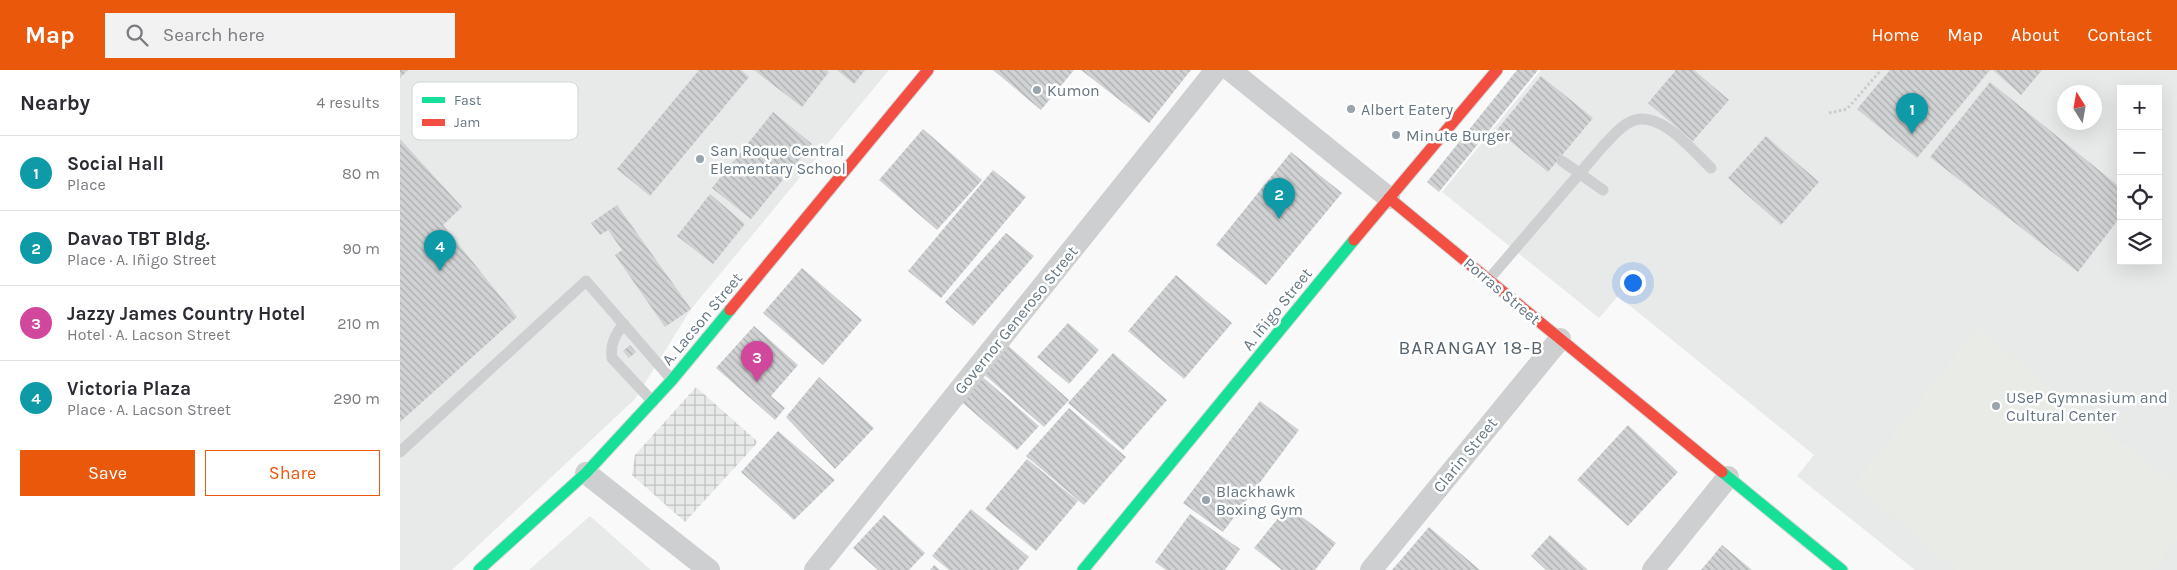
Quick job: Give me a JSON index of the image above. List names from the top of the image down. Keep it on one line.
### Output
{"streets":{"street":["Porras Street","A. Iñigo Street","A. Lacson Street","Governor Generoso Street","Clarin Street"]},"crossings":[["Porras Street","A. Iñigo Street"],["Porras Street","Clarin Street"]],"districts":["BARANGAY 18-B"],"places":["Kumon","Albert Eatery","Minute Burger","San Roque Central Elementary School","USeP Gymnasium and Cultural Center","Blackhawk Boxing Gym"],"legend":["Fast","Jam"],"north":"top","page":{"header":"Map","search":"Search here","nav":["Home","Map","About","Contact"],"heading":["Nearby","4 results"],"map_buttons":["+","−"],"pins":["1","2","4","3"],"list":[{"mark":"1","name":"Social Hall","note":"Place","value":"80 m"},{"mark":"2","name":"Davao TBT Bldg.","note":"Place · A. Iñigo Street","value":"90 m"},{"mark":"3","name":"Jazzy James Country Hotel","note":"Hotel · A. Lacson Street","value":"210 m"},{"mark":"4","name":"Victoria Plaza","note":"Place · A. Lacson Street","value":"290 m"}],"buttons":["Save","Share"]}}
